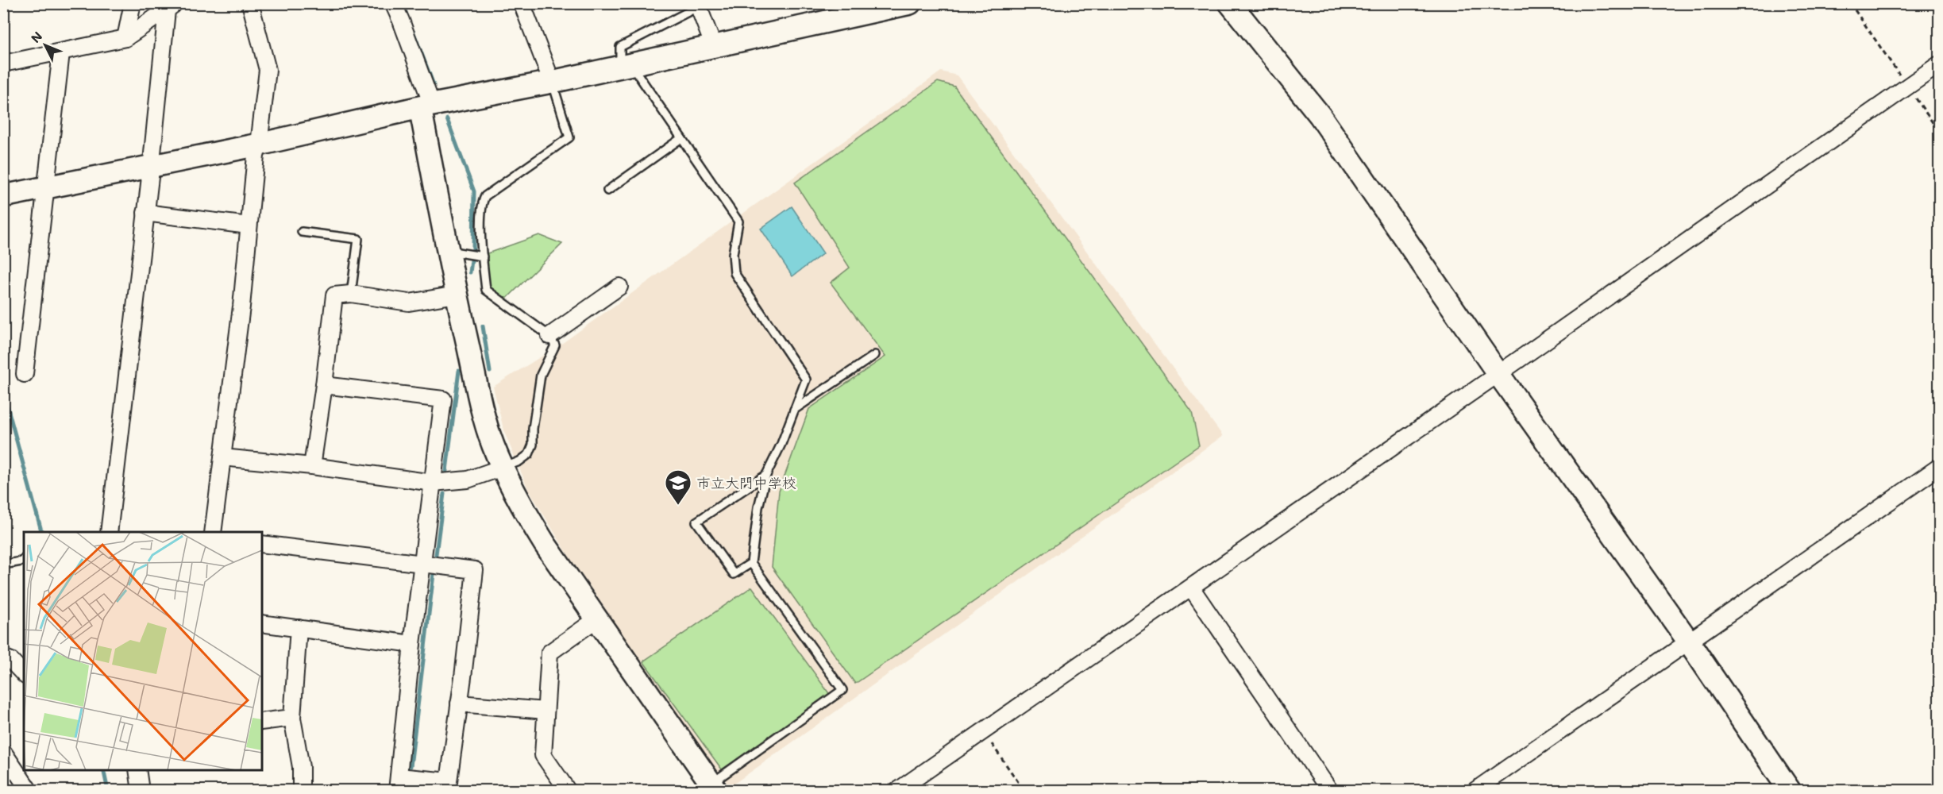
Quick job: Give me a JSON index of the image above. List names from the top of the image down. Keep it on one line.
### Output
{"places":{"school or university":["市立大門中学校"]},"north":"top left"}
